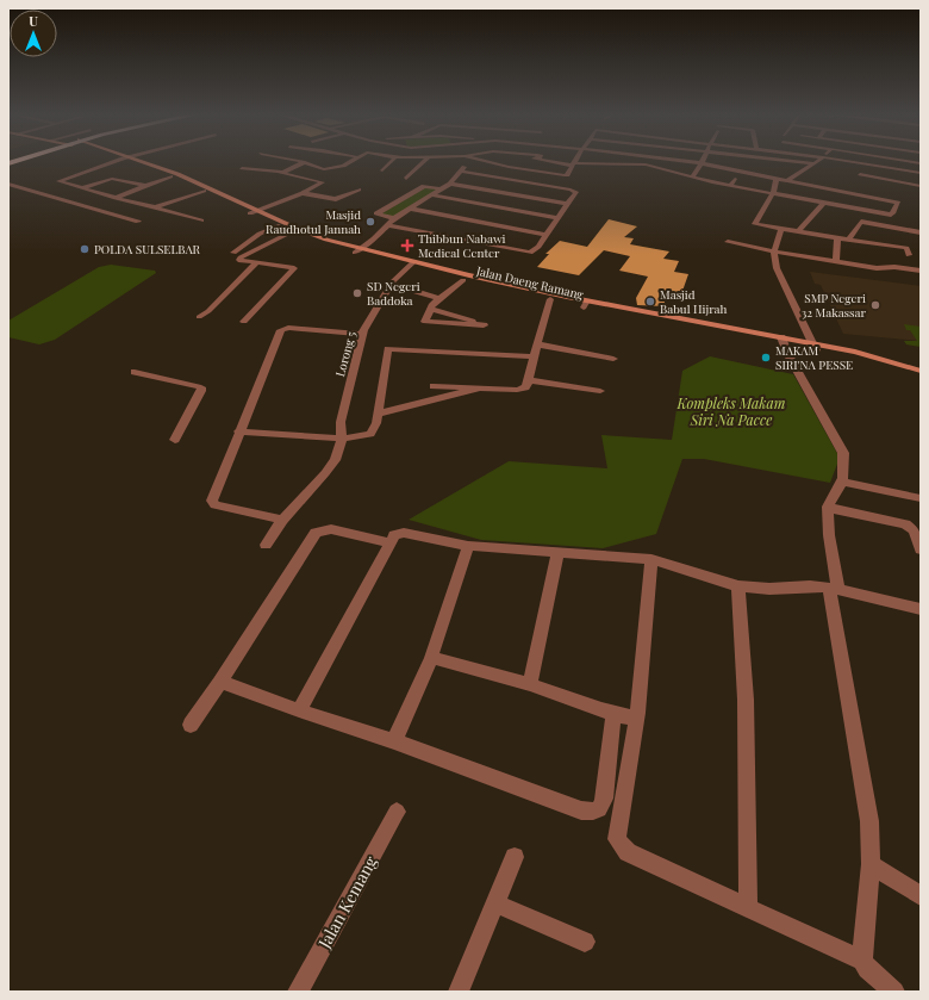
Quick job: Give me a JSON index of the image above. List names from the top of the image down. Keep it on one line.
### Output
{"streets":{"main road":["Jalan Daeng Ramang"],"street":["Lorong 5","Jalan Kemang"]},"crossings":[["Jalan Daeng Ramang","Lorong 5"]],"parks":["Kompleks Makam Siri Na Pacce"],"places":{"other":["Masjid Raudhotul Jannah","POLDA SULSELBAR","SD Negeri Baddoka","Masjid Babul Hijrah","SMP Negeri 32 Makassar","MAKAM SIRI'NA PESSE"],"health":["Thibbun Nabawi Medical Center"]},"north":"top"}
